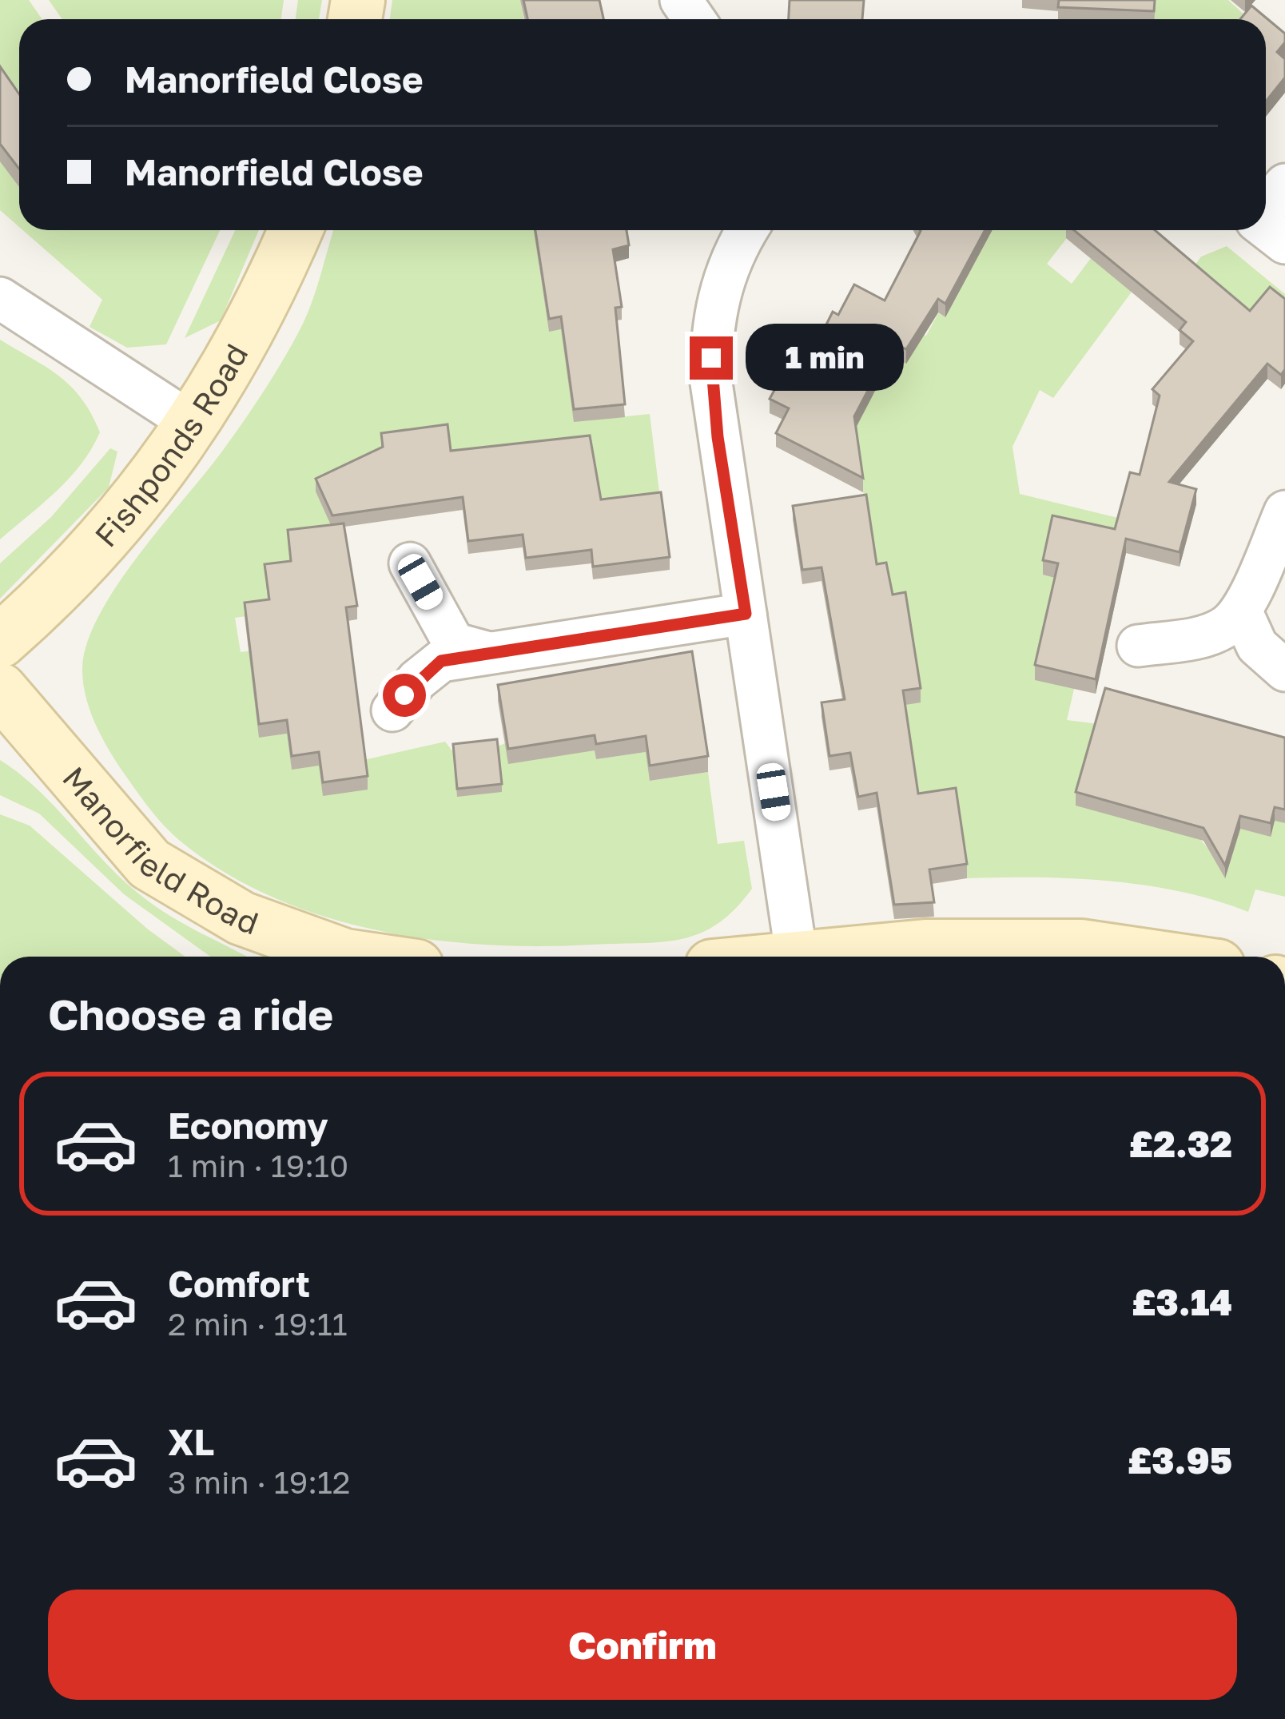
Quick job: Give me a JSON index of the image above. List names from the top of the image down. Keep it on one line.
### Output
{"streets":{"street":["Fishponds Road","Manorfield Road"]},"page":{"banner":["Manorfield Close","Manorfield Close"],"bubble":"1 min","heading":"Choose a ride","list":[{"name":"Economy","note":"1 min · 19:10","value":"£2.32"},{"name":"Comfort","note":"2 min · 19:11","value":"£3.14"},{"name":"XL","note":"3 min · 19:12","value":"£3.95"}],"buttons":"Confirm"}}
